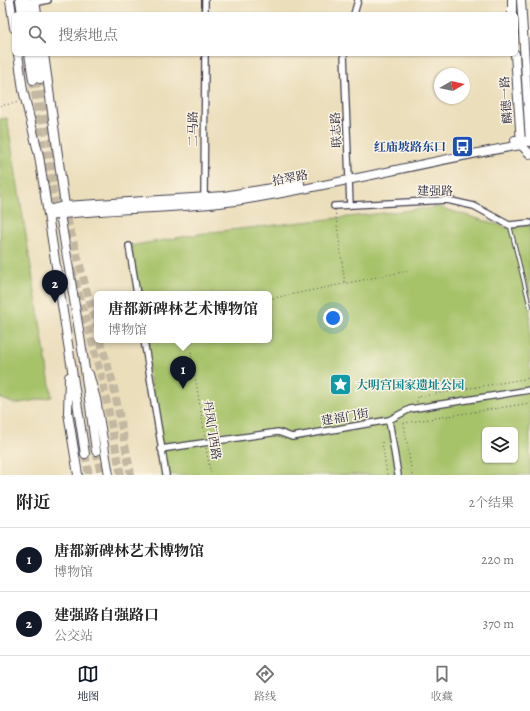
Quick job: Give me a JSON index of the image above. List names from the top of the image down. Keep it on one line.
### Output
{"streets":{"main road":["麟德一路","拾翠路"],"street":["二马路","联志路","建强路","建福门街"],"path":["丹凤门西路"]},"crossings":[["麟德一路","拾翠路"],["二马路","拾翠路"],["联志路","拾翠路"],["联志路","建强路"],["建福门街","丹凤门西路"]],"places":{"bus stop":["红庙坡路东口"],"place":["大明宫国家遗址公园"]},"north":"right","page":{"search":"搜索地点","pins":["2","1"],"popup":["唐都新碑林艺术博物馆","博物馆"],"heading":["附近","2个结果"],"list":[{"mark":"1","name":"唐都新碑林艺术博物馆","note":"博物馆","value":"220 m"},{"mark":"2","name":"建强路自强路口","note":"公交站","value":"370 m"}],"nav":["地图","路线","收藏"]}}
